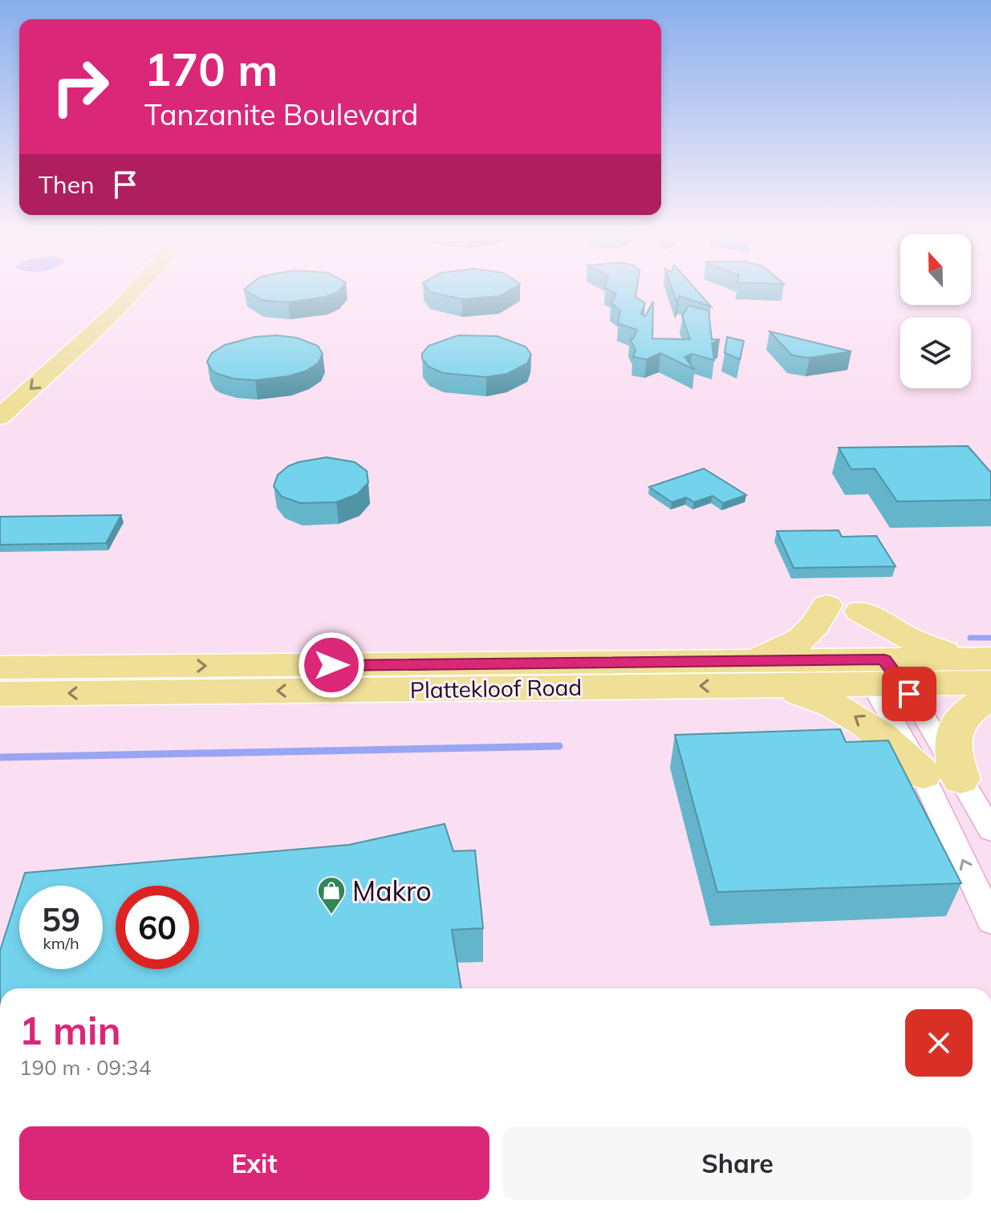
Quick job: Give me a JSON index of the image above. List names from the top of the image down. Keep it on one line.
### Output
{"streets":{"main road":["Plattekloof Road"]},"places":{"shop":["Makro"]},"north":"top","page":{"turn":["170 m","Tanzanite Boulevard"],"then":"Then","speed":"59 km/h","limit":"60","heading":["1 min","190 m · 09:34"],"buttons":["Exit","Share"]}}
